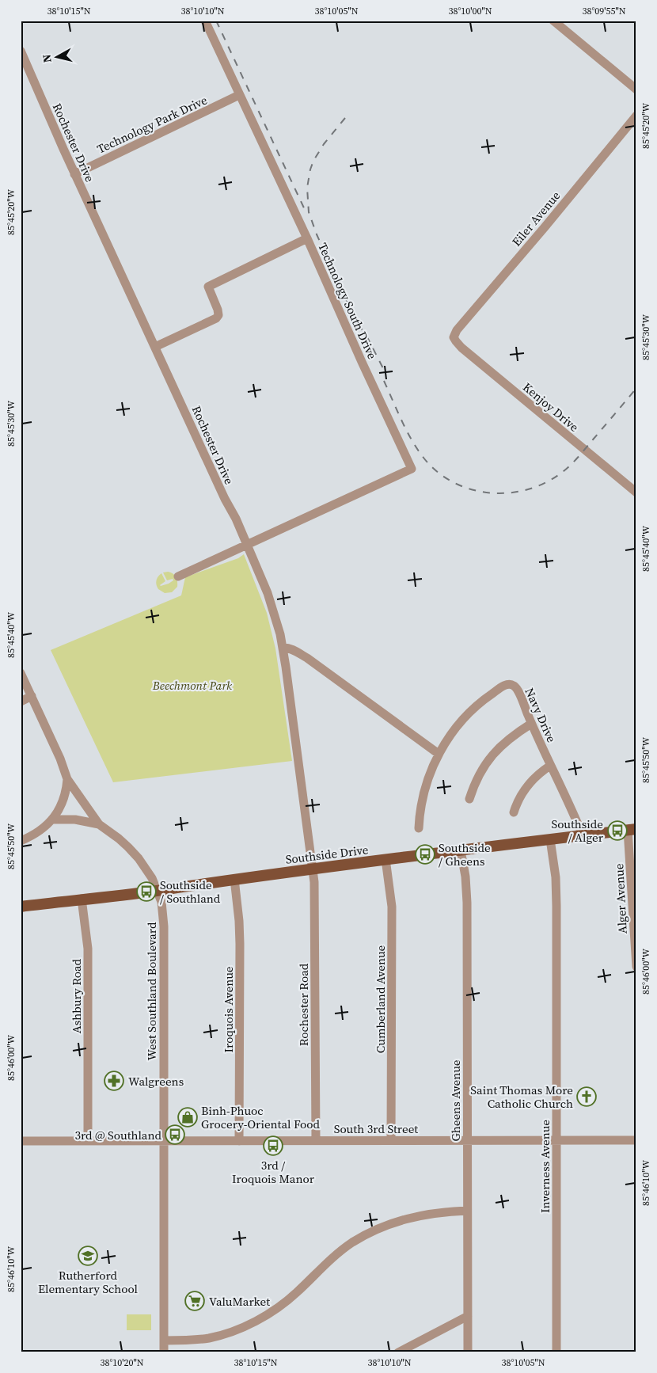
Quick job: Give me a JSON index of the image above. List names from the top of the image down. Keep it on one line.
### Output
{"streets":{"main road":["Southside Drive"],"street":["Technology Park Drive","Rochester Drive","Eiler Avenue","Technology South Drive","Kenjoy Drive","Navy Drive","Alger Avenue","West Southland Boulevard","Ashbury Road","Cumberland Avenue","Rochester Road","Iroquois Avenue","Gheens Avenue","South 3rd Street","Inverness Avenue"]},"crossings":[["Technology Park Drive","Rochester Drive"],["Technology Park Drive","Technology South Drive"],["Rochester Drive","Technology South Drive"],["Rochester Drive","Southside Drive"],["Rochester Drive","Rochester Road"],["Eiler Avenue","Kenjoy Drive"],["Navy Drive","Southside Drive"],["Southside Drive","Alger Avenue"],["Southside Drive","West Southland Boulevard"],["Southside Drive","Ashbury Road"],["Southside Drive","Cumberland Avenue"],["Southside Drive","Rochester Road"],["Southside Drive","Iroquois Avenue"],["Southside Drive","Gheens Avenue"],["Southside Drive","Inverness Avenue"],["West Southland Boulevard","South 3rd Street"],["Ashbury Road","South 3rd Street"],["Cumberland Avenue","South 3rd Street"],["Rochester Road","South 3rd Street"],["Iroquois Avenue","South 3rd Street"],["Gheens Avenue","South 3rd Street"],["South 3rd Street","Inverness Avenue"]],"parks":["Beechmont Park"],"places":{"bus stop":["Southside / Alger","Southside / Gheens","Southside / Southland","3rd @ Southland","3rd / Iroquois Manor"],"pharmacy":["Walgreens"],"church":["Saint Thomas More Catholic Church"],"shop":["Binh-Phuoc Grocery-Oriental Food"],"school or university":["Rutherford Elementary School"],"supermarket":["ValuMarket"]},"north":"left","coordinates":["38°10'15\"N","38°10'10\"N","38°10'05\"N","38°10'00\"N","38°09'55\"N","85°45'20\"W","85°45'30\"W","85°45'40\"W","85°45'50\"W","85°46'00\"W","85°46'10\"W","38°10'20\"N"]}
